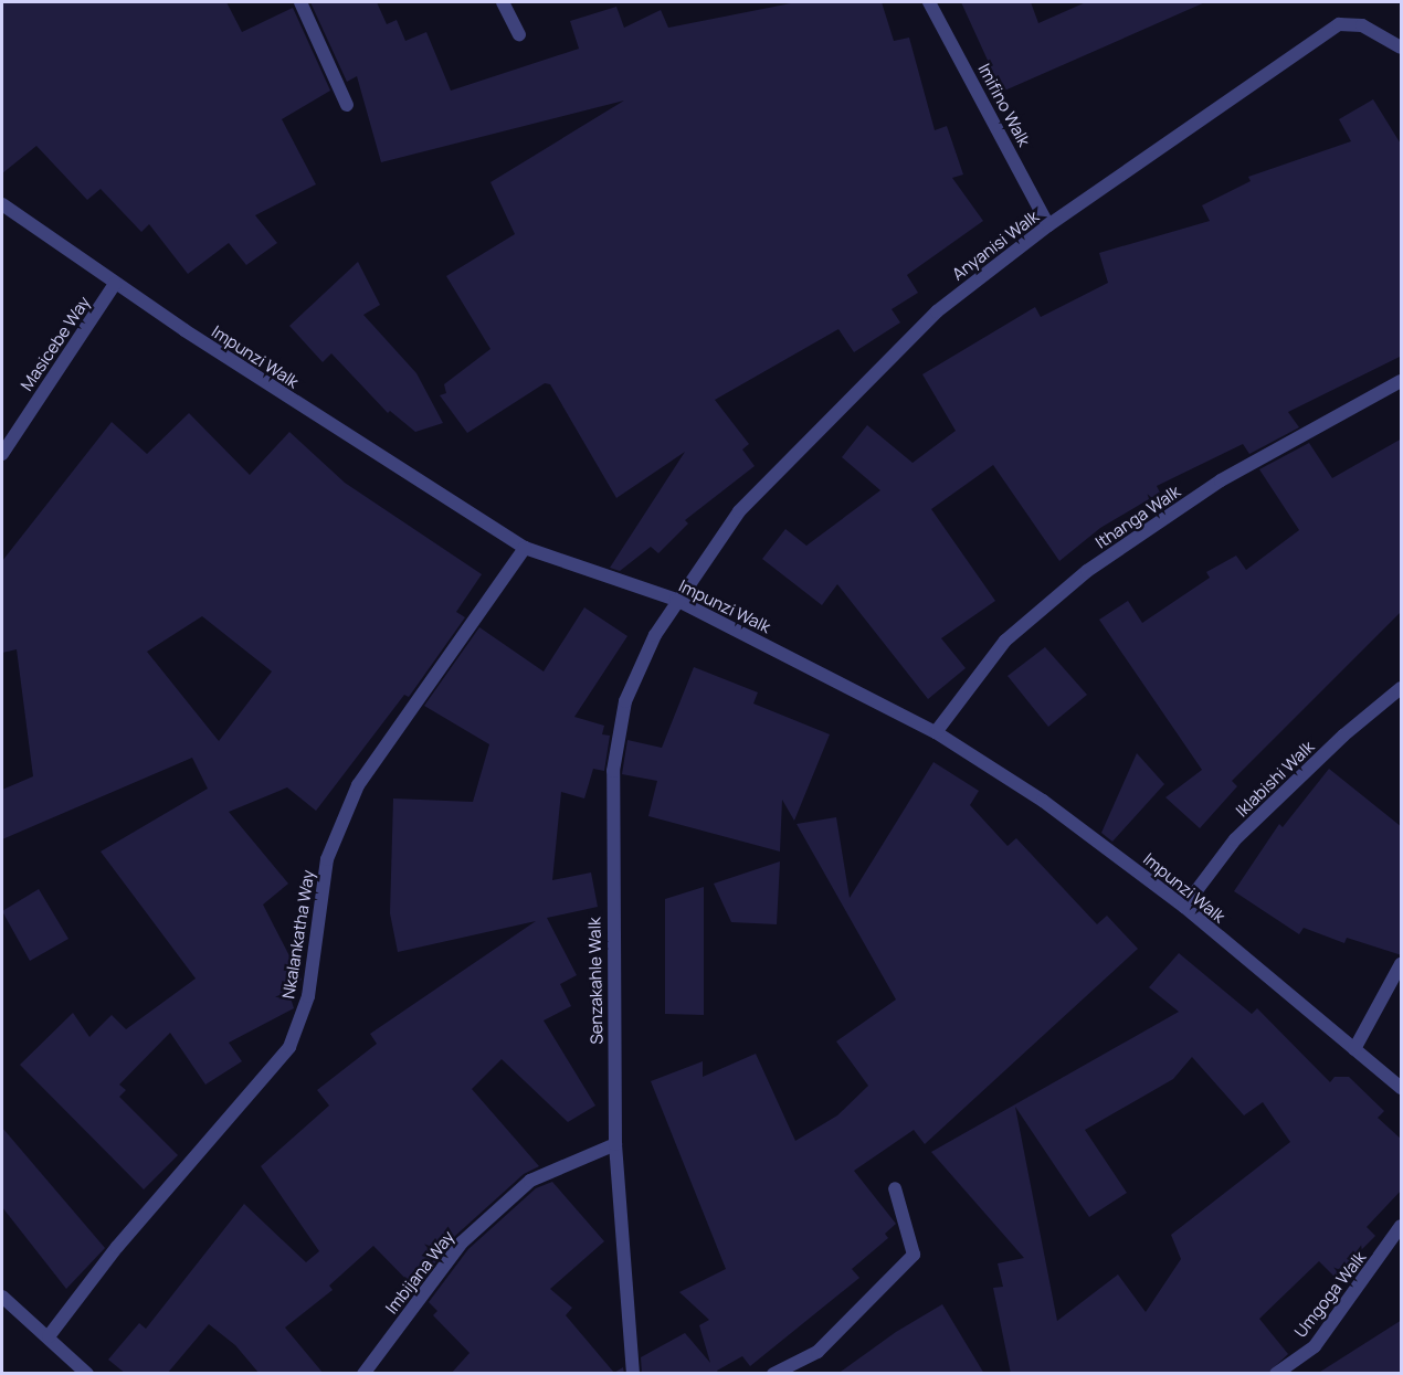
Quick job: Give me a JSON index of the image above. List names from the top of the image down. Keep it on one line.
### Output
{"streets":{"street":["Imifino Walk","Anyanisi Walk","Masicebe Way","Impunzi Walk","Ithanga Walk","Iklabishi Walk","Nkalankatha Way","Senzakahle Walk","Imbijana Way","Umgoga Walk"]},"crossings":[["Imifino Walk","Anyanisi Walk"],["Anyanisi Walk","Impunzi Walk"],["Anyanisi Walk","Senzakahle Walk"],["Masicebe Way","Impunzi Walk"],["Impunzi Walk","Ithanga Walk"],["Impunzi Walk","Iklabishi Walk"],["Impunzi Walk","Nkalankatha Way"],["Impunzi Walk","Senzakahle Walk"],["Senzakahle Walk","Imbijana Way"]]}
